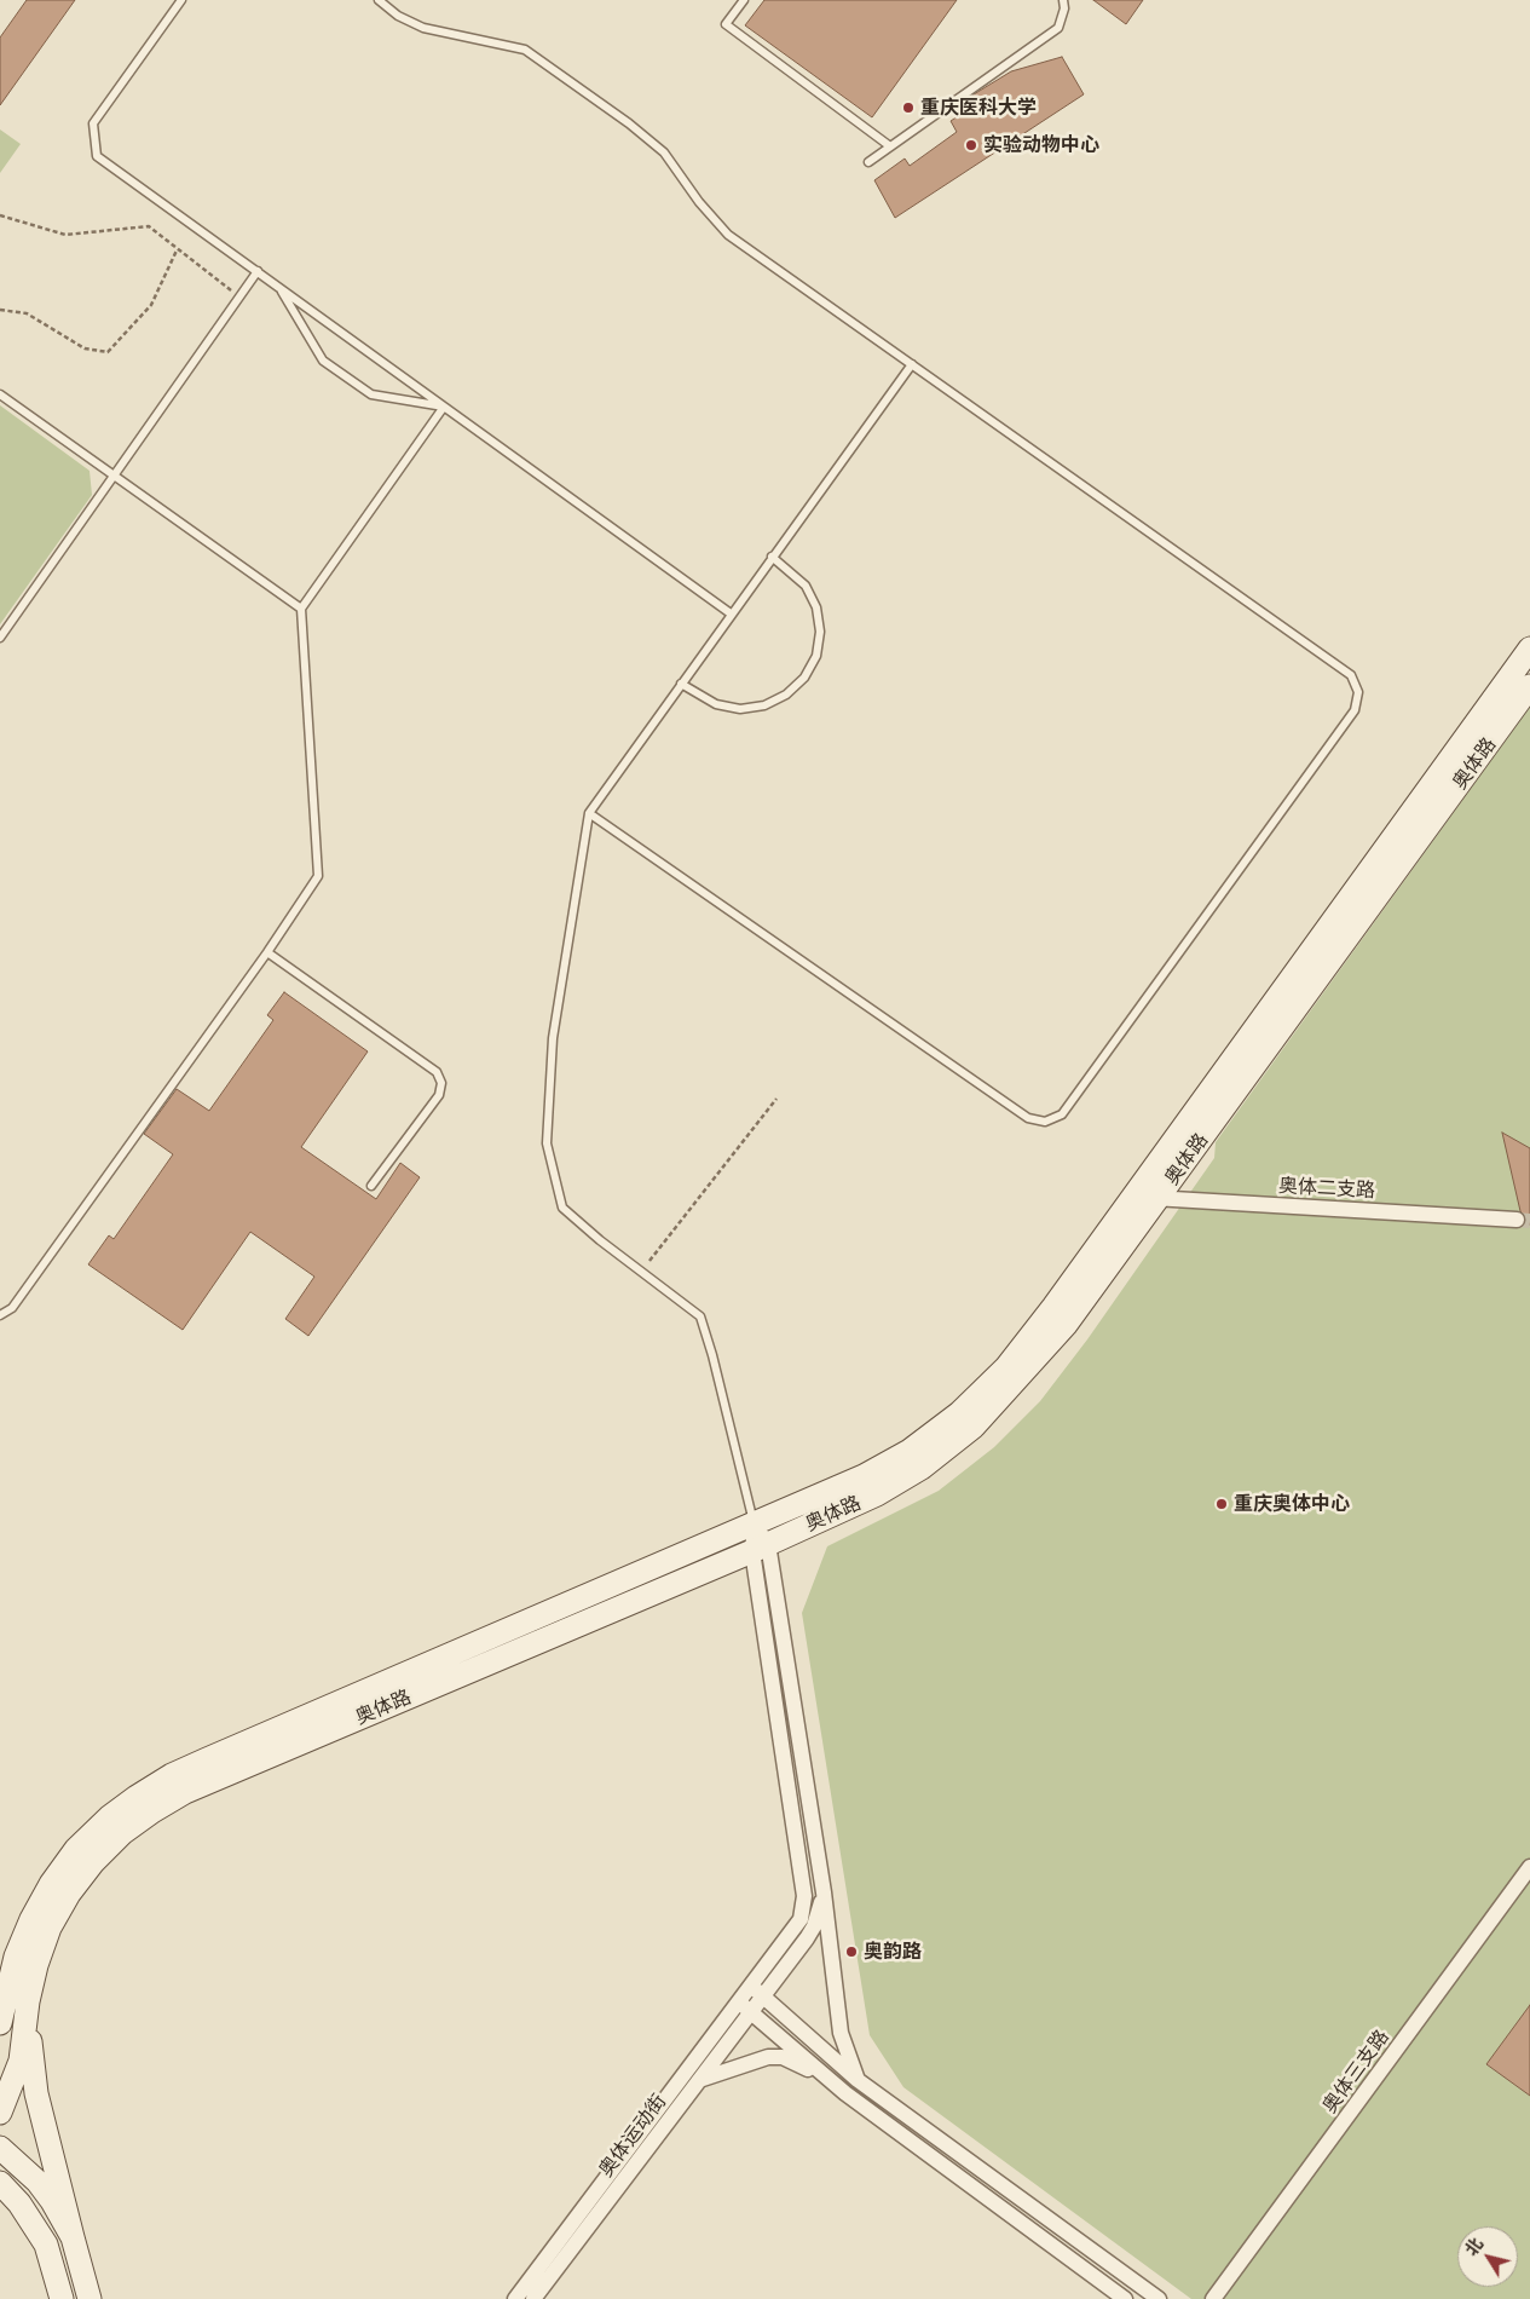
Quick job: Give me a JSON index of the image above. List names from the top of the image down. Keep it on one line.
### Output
{"streets":{"main road":["奥体路"],"street":["奥体二支路","奥体三支路","奥体运动街"]},"crossings":[["奥体路","奥体二支路"]],"places":["重庆医科大学","实验动物中心","重庆奥体中心","奥韵路"],"north":"top left"}
